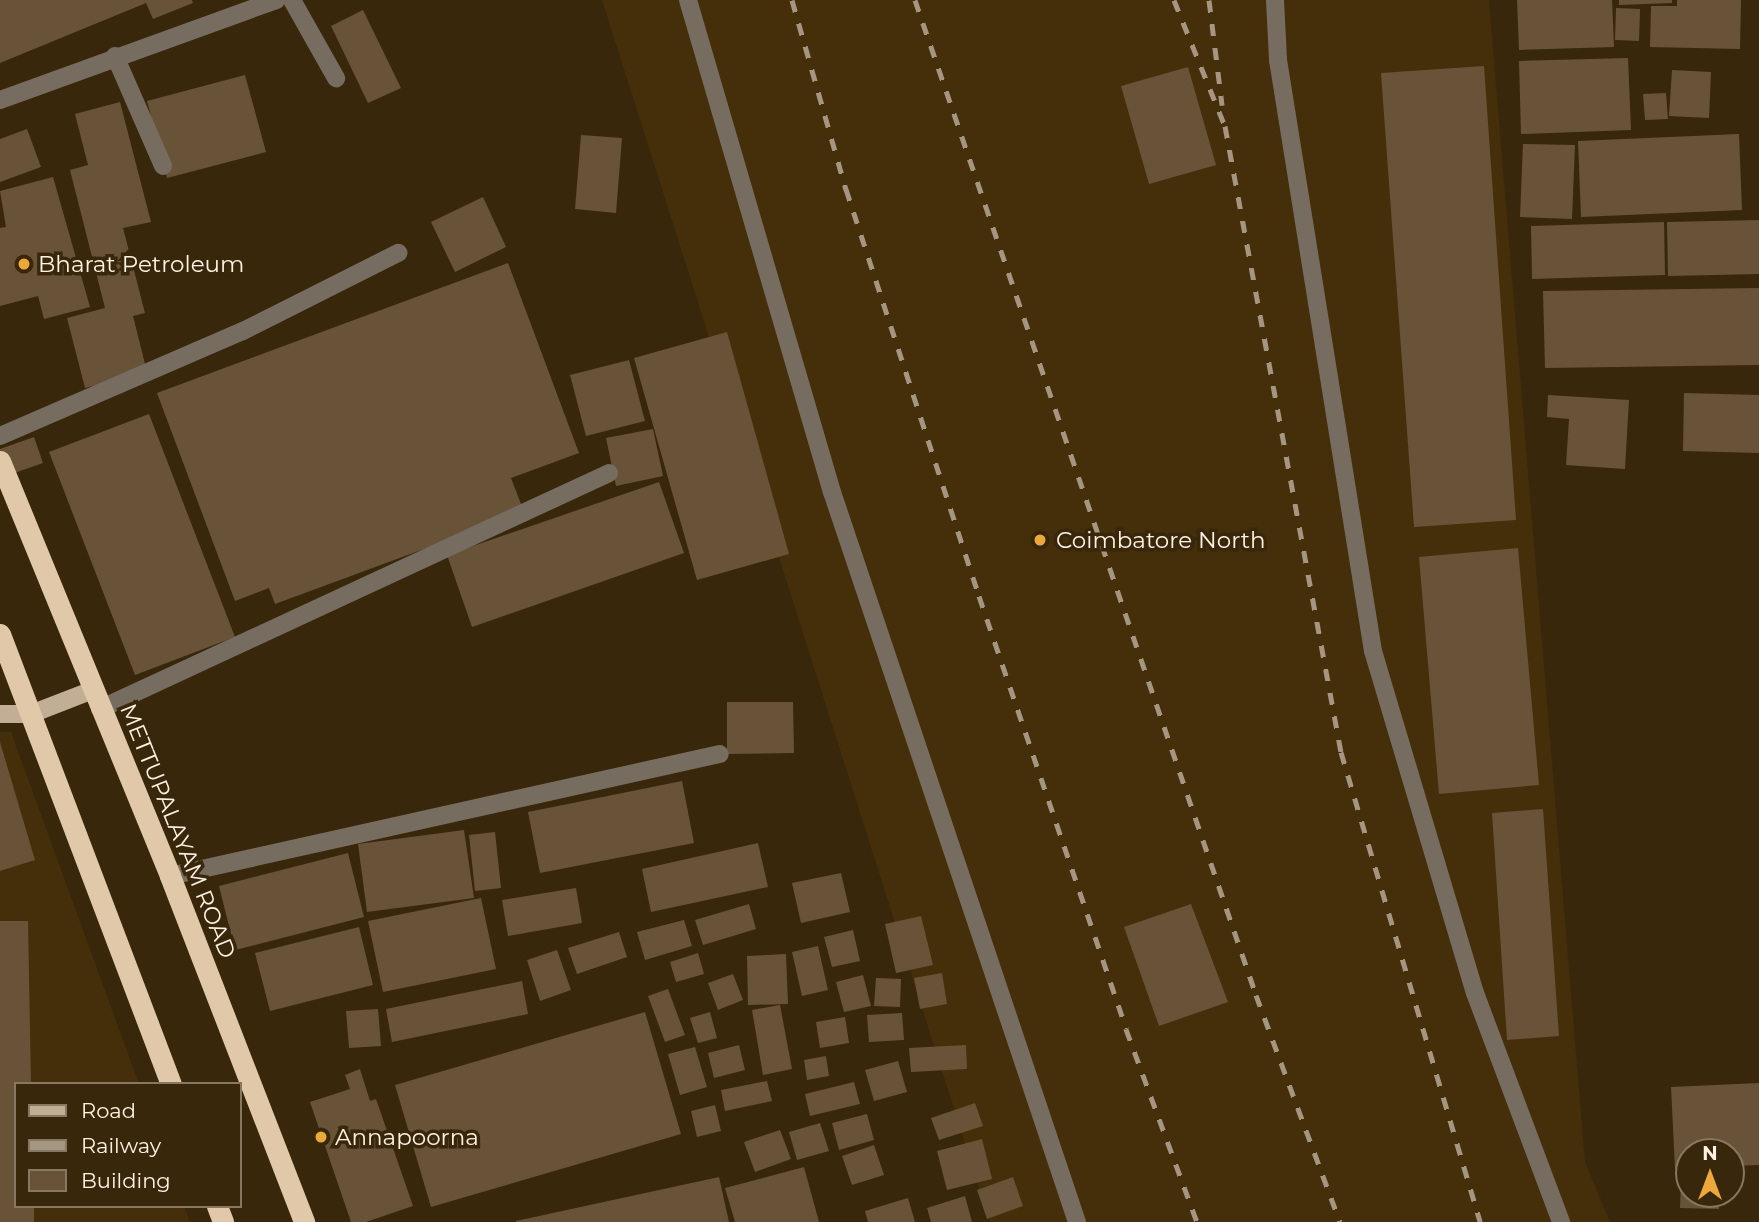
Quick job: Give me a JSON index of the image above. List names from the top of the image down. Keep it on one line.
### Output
{"streets":{"highway":["METTUPALAYAM ROAD"]},"places":["Bharat Petroleum","Coimbatore North","Annapoorna"],"legend":["Road","Railway","Building"],"north":"top"}
